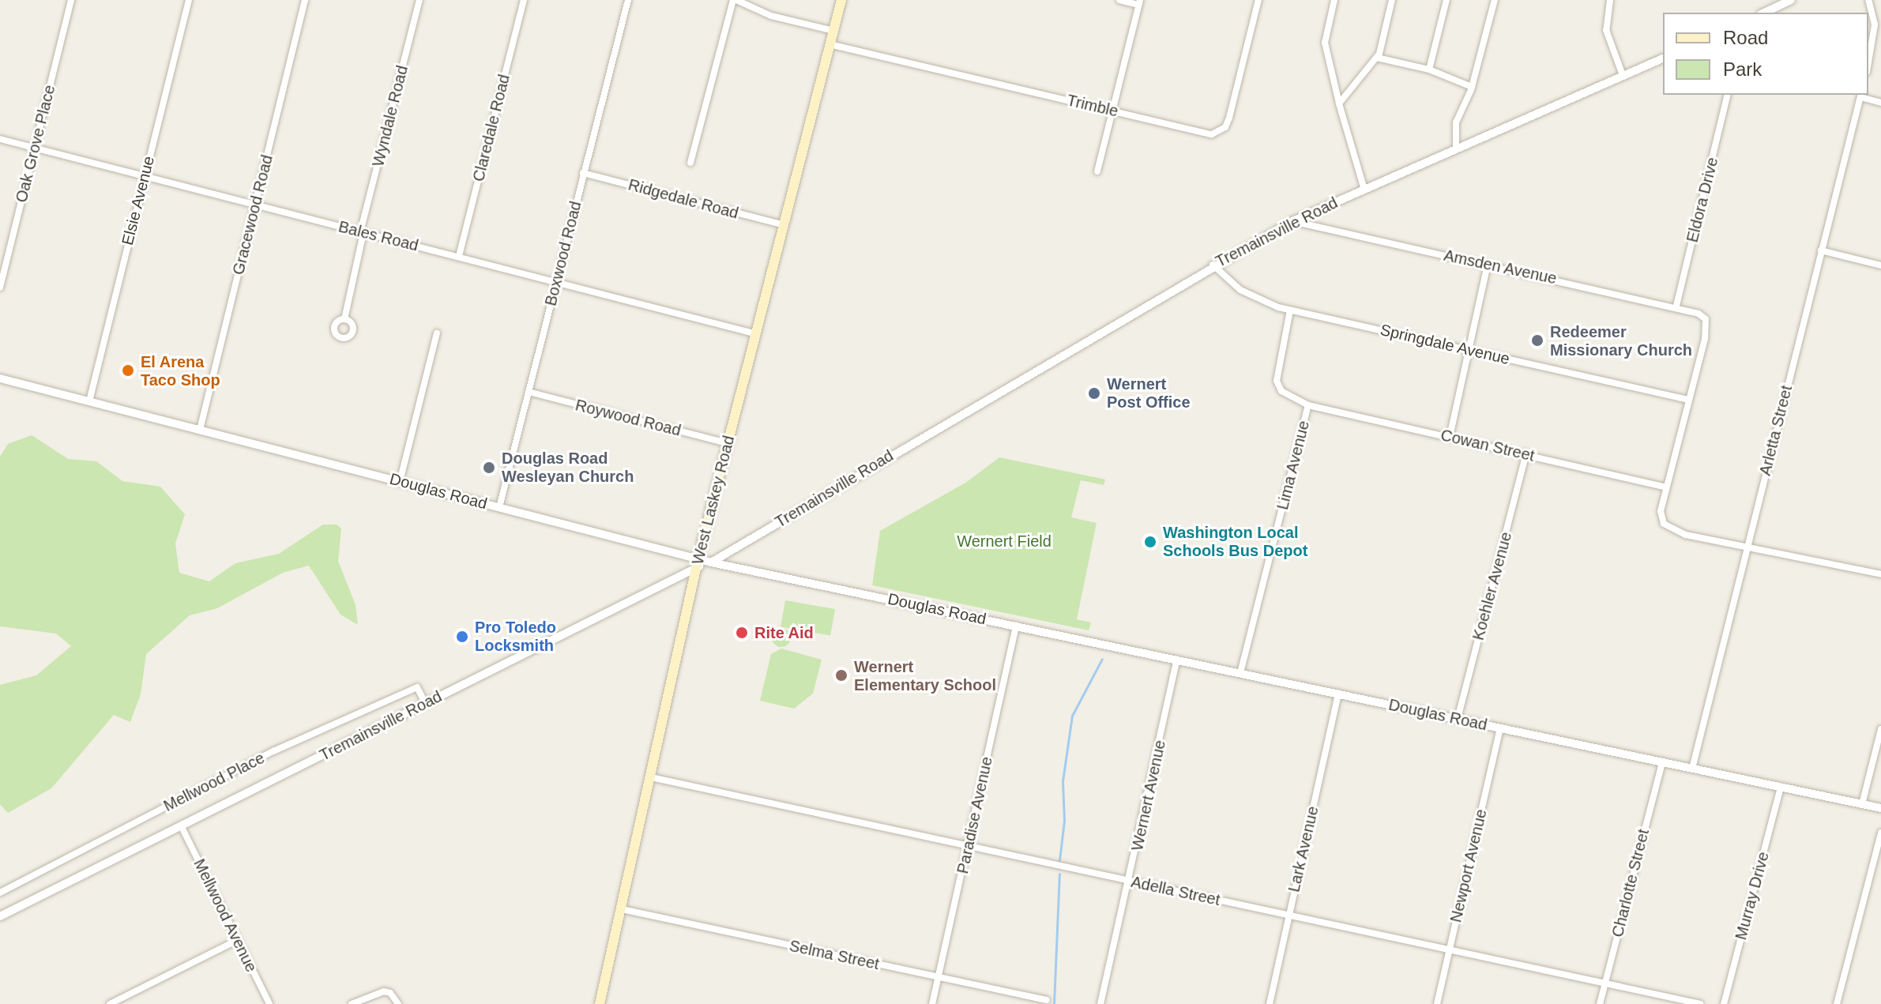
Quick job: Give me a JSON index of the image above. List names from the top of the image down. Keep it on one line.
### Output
{"streets":{"main road":["West Laskey Road"],"street":["Trimble","Wyndale Road","Claredale Road","Oak Grove Place","Ridgedale Road","Eldora Drive","Elsie Avenue","Gracewood Road","Tremainsville Road","Bales Road","Boxwood Road","Amsden Avenue","Springdale Avenue","Roywood Road","Arletta Street","Cowan Street","Lima Avenue","Douglas Road","Koehler Avenue","Mellwood Place","Wernert Avenue","Paradise Avenue","Lark Avenue","Newport Avenue","Charlotte Street","Adella Street","Murray Drive","Mellwood Avenue","Selma Street"]},"crossings":[["Trimble","West Laskey Road"],["Wyndale Road","Bales Road"],["Claredale Road","Bales Road"],["Oak Grove Place","Bales Road"],["Ridgedale Road","Boxwood Road"],["Ridgedale Road","West Laskey Road"],["Eldora Drive","Amsden Avenue"],["Elsie Avenue","Bales Road"],["Elsie Avenue","Douglas Road"],["Gracewood Road","Bales Road"],["Gracewood Road","Douglas Road"],["Tremainsville Road","Amsden Avenue"],["Tremainsville Road","Springdale Avenue"],["Tremainsville Road","Douglas Road"],["Tremainsville Road","West Laskey Road"],["Tremainsville Road","Mellwood Place"],["Tremainsville Road","Mellwood Avenue"],["Bales Road","Boxwood Road"],["Bales Road","West Laskey Road"],["Boxwood Road","Roywood Road"],["Boxwood Road","Douglas Road"],["Amsden Avenue","Springdale Avenue"],["Springdale Avenue","Lima Avenue"],["Roywood Road","West Laskey Road"],["Arletta Street","Douglas Road"],["Cowan Street","Lima Avenue"],["Cowan Street","Koehler Avenue"],["Lima Avenue","Douglas Road"],["Douglas Road","West Laskey Road"],["Douglas Road","Koehler Avenue"],["Douglas Road","Wernert Avenue"],["Douglas Road","Paradise Avenue"],["Douglas Road","Lark Avenue"],["Douglas Road","Newport Avenue"],["Douglas Road","Charlotte Street"],["Douglas Road","Murray Drive"],["West Laskey Road","Adella Street"],["West Laskey Road","Selma Street"],["Wernert Avenue","Adella Street"],["Paradise Avenue","Adella Street"],["Paradise Avenue","Selma Street"],["Lark Avenue","Adella Street"],["Newport Avenue","Adella Street"],["Charlotte Street","Adella Street"]],"parks":["Wernert Field"],"places":["Redeemer Missionary Church","El Arena Taco Shop","Wernert Post Office","Douglas Road Wesleyan Church","Washington Local Schools Bus Depot","Rite Aid","Pro Toledo Locksmith","Wernert Elementary School"],"legend":["Road","Park"]}
